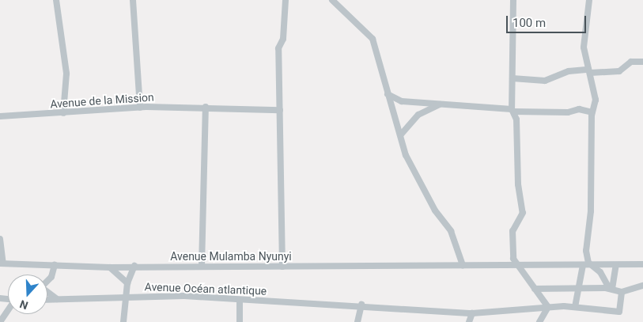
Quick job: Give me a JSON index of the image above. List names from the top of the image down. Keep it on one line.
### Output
{"streets":{"street":["Avenue de la Mission","Avenue Mulamba Nyunyi","Avenue Océan atlantique"]},"scale_bar":"100 m","north":"bottom"}
